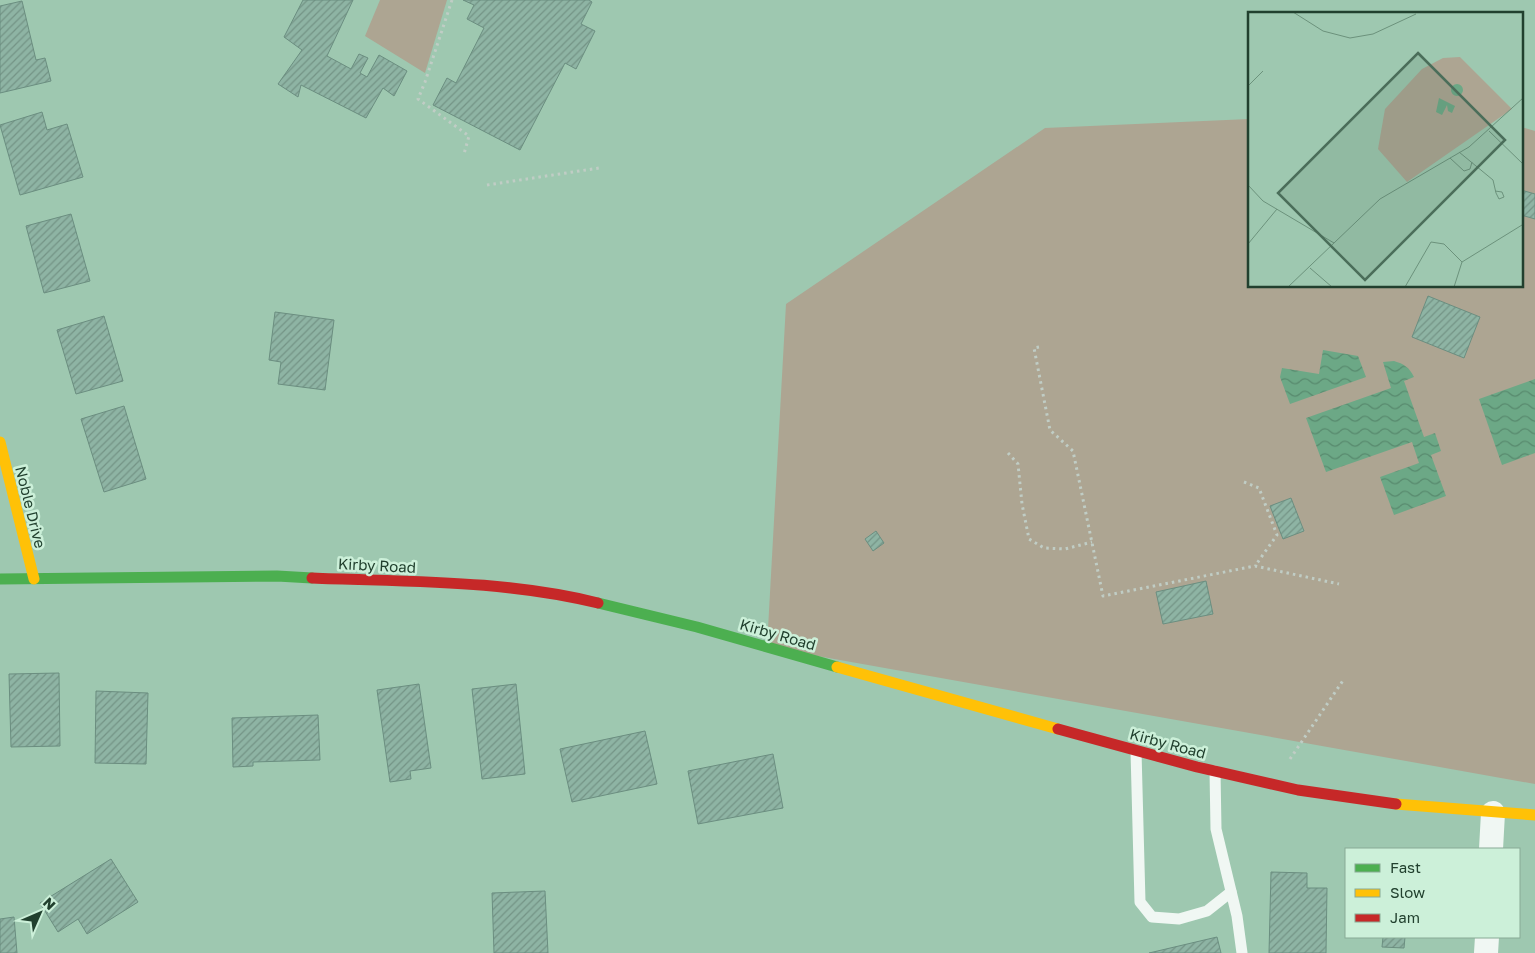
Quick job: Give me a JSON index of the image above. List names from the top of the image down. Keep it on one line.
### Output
{"streets":{"main road":["Noble Drive","Kirby Road"]},"crossings":[["Noble Drive","Kirby Road"]],"legend":["Fast","Slow","Jam"],"north":"top right"}
